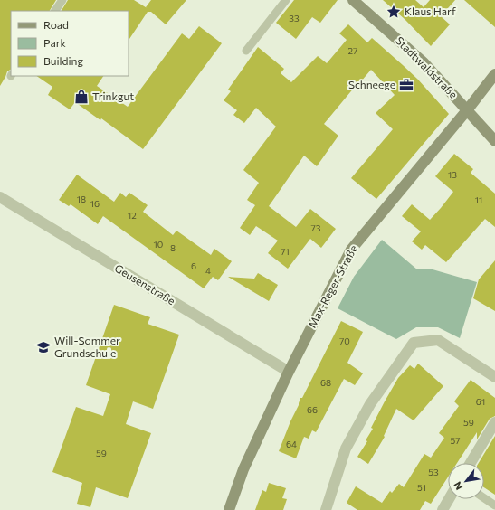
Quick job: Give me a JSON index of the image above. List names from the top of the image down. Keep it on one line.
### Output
{"streets":{"street":["Stadtwaldstraße","Geusenstraße","Max-Reger-Straße"]},"crossings":[["Stadtwaldstraße","Max-Reger-Straße"],["Geusenstraße","Max-Reger-Straße"]],"places":{"place":["Klaus Harf"],"office":["Schneege"],"shop":["Trinkgut"],"school or university":["Will-Sommer Grundschule"]},"house_numbers":["33","27","13","18","11","16","12","73","10","8","71","6","4","70","68","61","66","59","57","64","59","53","51"],"legend":["Road","Park","Building"],"north":"bottom left"}
